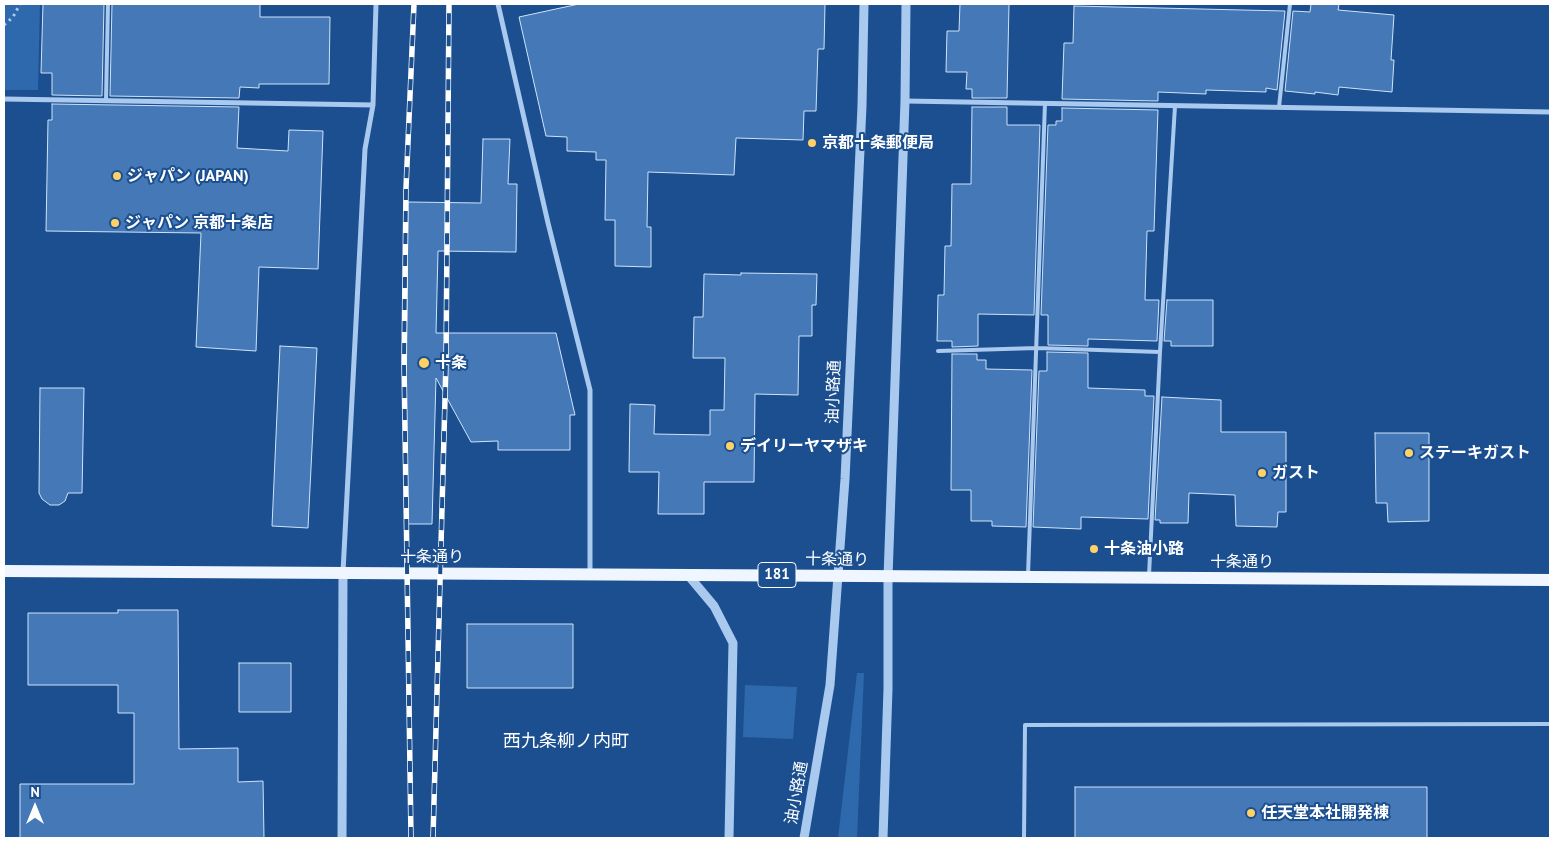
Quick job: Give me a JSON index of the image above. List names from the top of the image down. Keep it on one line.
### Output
{"streets":{"main road":["十条通り","181"],"street":["油小路通"]},"crossings":[["油小路通","十条通り"]],"districts":["西九条柳ノ内町"],"places":["京都十条郵便局","ジャパン (JAPAN)","ジャパン 京都十条店","十条","デイリーヤマザキ","ステーキガスト","ガスト","十条油小路","任天堂本社開発棟"],"north":"top"}
